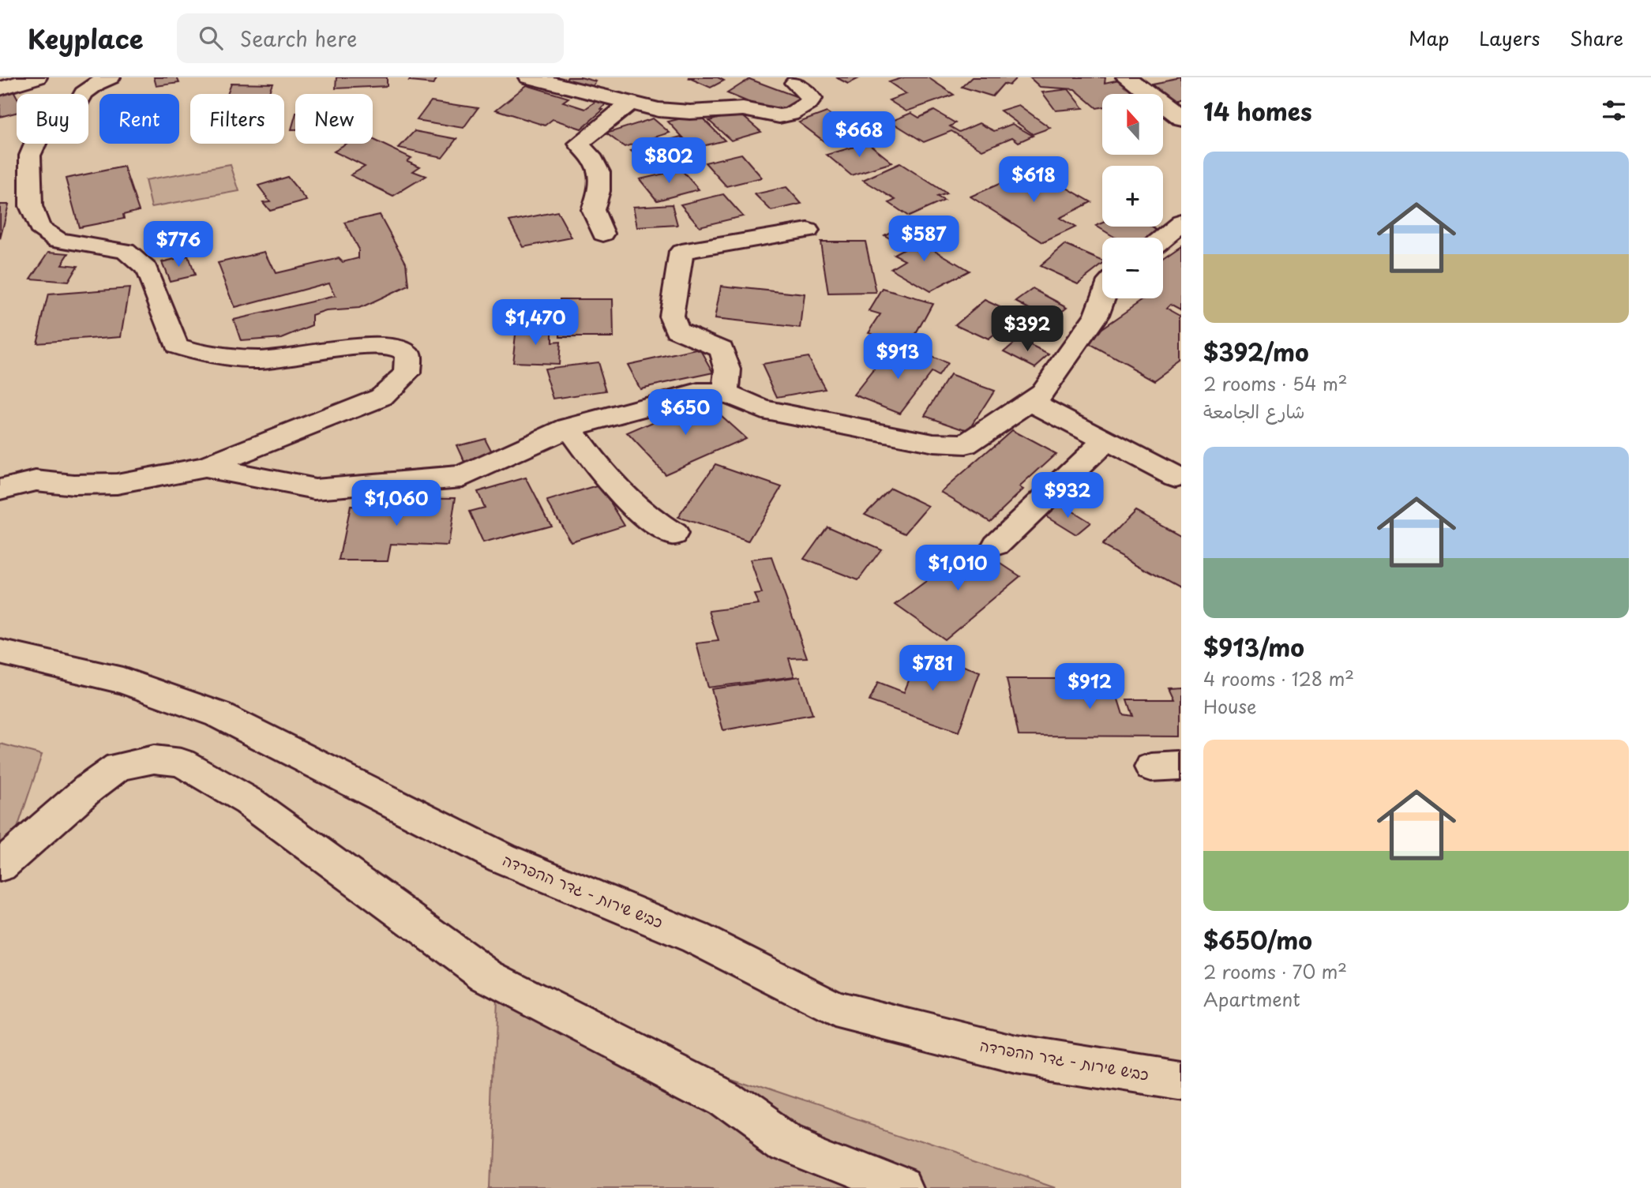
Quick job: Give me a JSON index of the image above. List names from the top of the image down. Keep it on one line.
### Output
{"streets":{"street":["כביש שירות - גדר ההפרדה"]},"north":"top","page":{"header":"Keyplace","search":"Search here","nav":["Map","Layers","Share"],"heading":"14 homes","map_buttons":["+","−"],"chip":["Buy","Rent","Filters","New"],"price":["$668","$802","$618","$587","$776","$1,470","$392","$913","$650","$932","$1,060","$1,010","$781","$912"],"list":[{"name":"$392/mo","note":"2 rooms · 54 m² · شارع الجامعة"},{"name":"$913/mo","note":"4 rooms · 128 m² · House"},{"name":"$650/mo","note":"2 rooms · 70 m² · Apartment"}]}}
